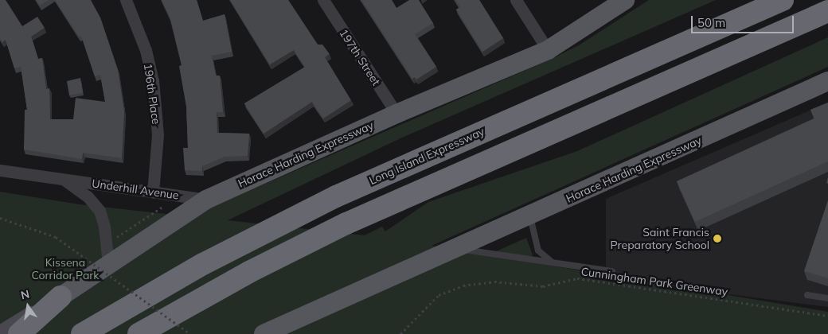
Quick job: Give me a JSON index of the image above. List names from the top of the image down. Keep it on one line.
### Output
{"streets":{"highway":["Long Island Expressway"],"main road":["Horace Harding Expressway"],"street":["197th Street","196th Place","Underhill Avenue"],"path":["Cunningham Park Greenway"]},"crossings":[["197th Street","Horace Harding Expressway"],["196th Place","Underhill Avenue"],["Horace Harding Expressway","Underhill Avenue"]],"parks":["Kissena Corridor Park"],"places":["Saint Francis Preparatory School"],"scale_bar":"50 m","north":"top"}
